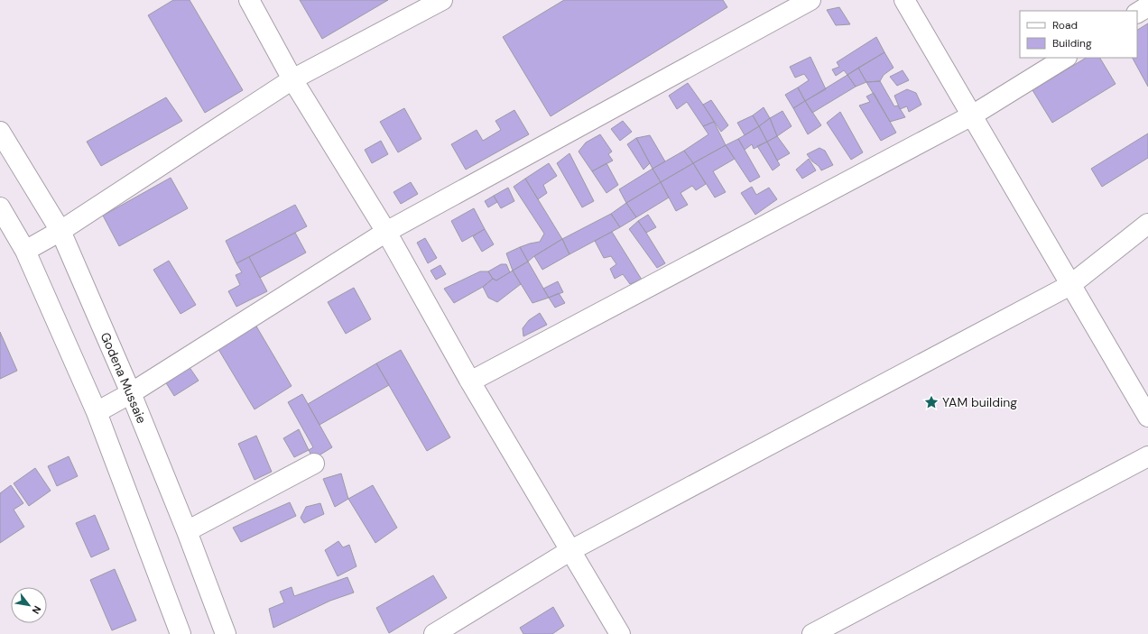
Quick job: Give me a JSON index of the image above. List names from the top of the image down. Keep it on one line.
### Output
{"streets":{"street":["Godena Mussaie"]},"places":{"place":["YAM building"]},"legend":["Road","Building"],"north":"bottom right"}
